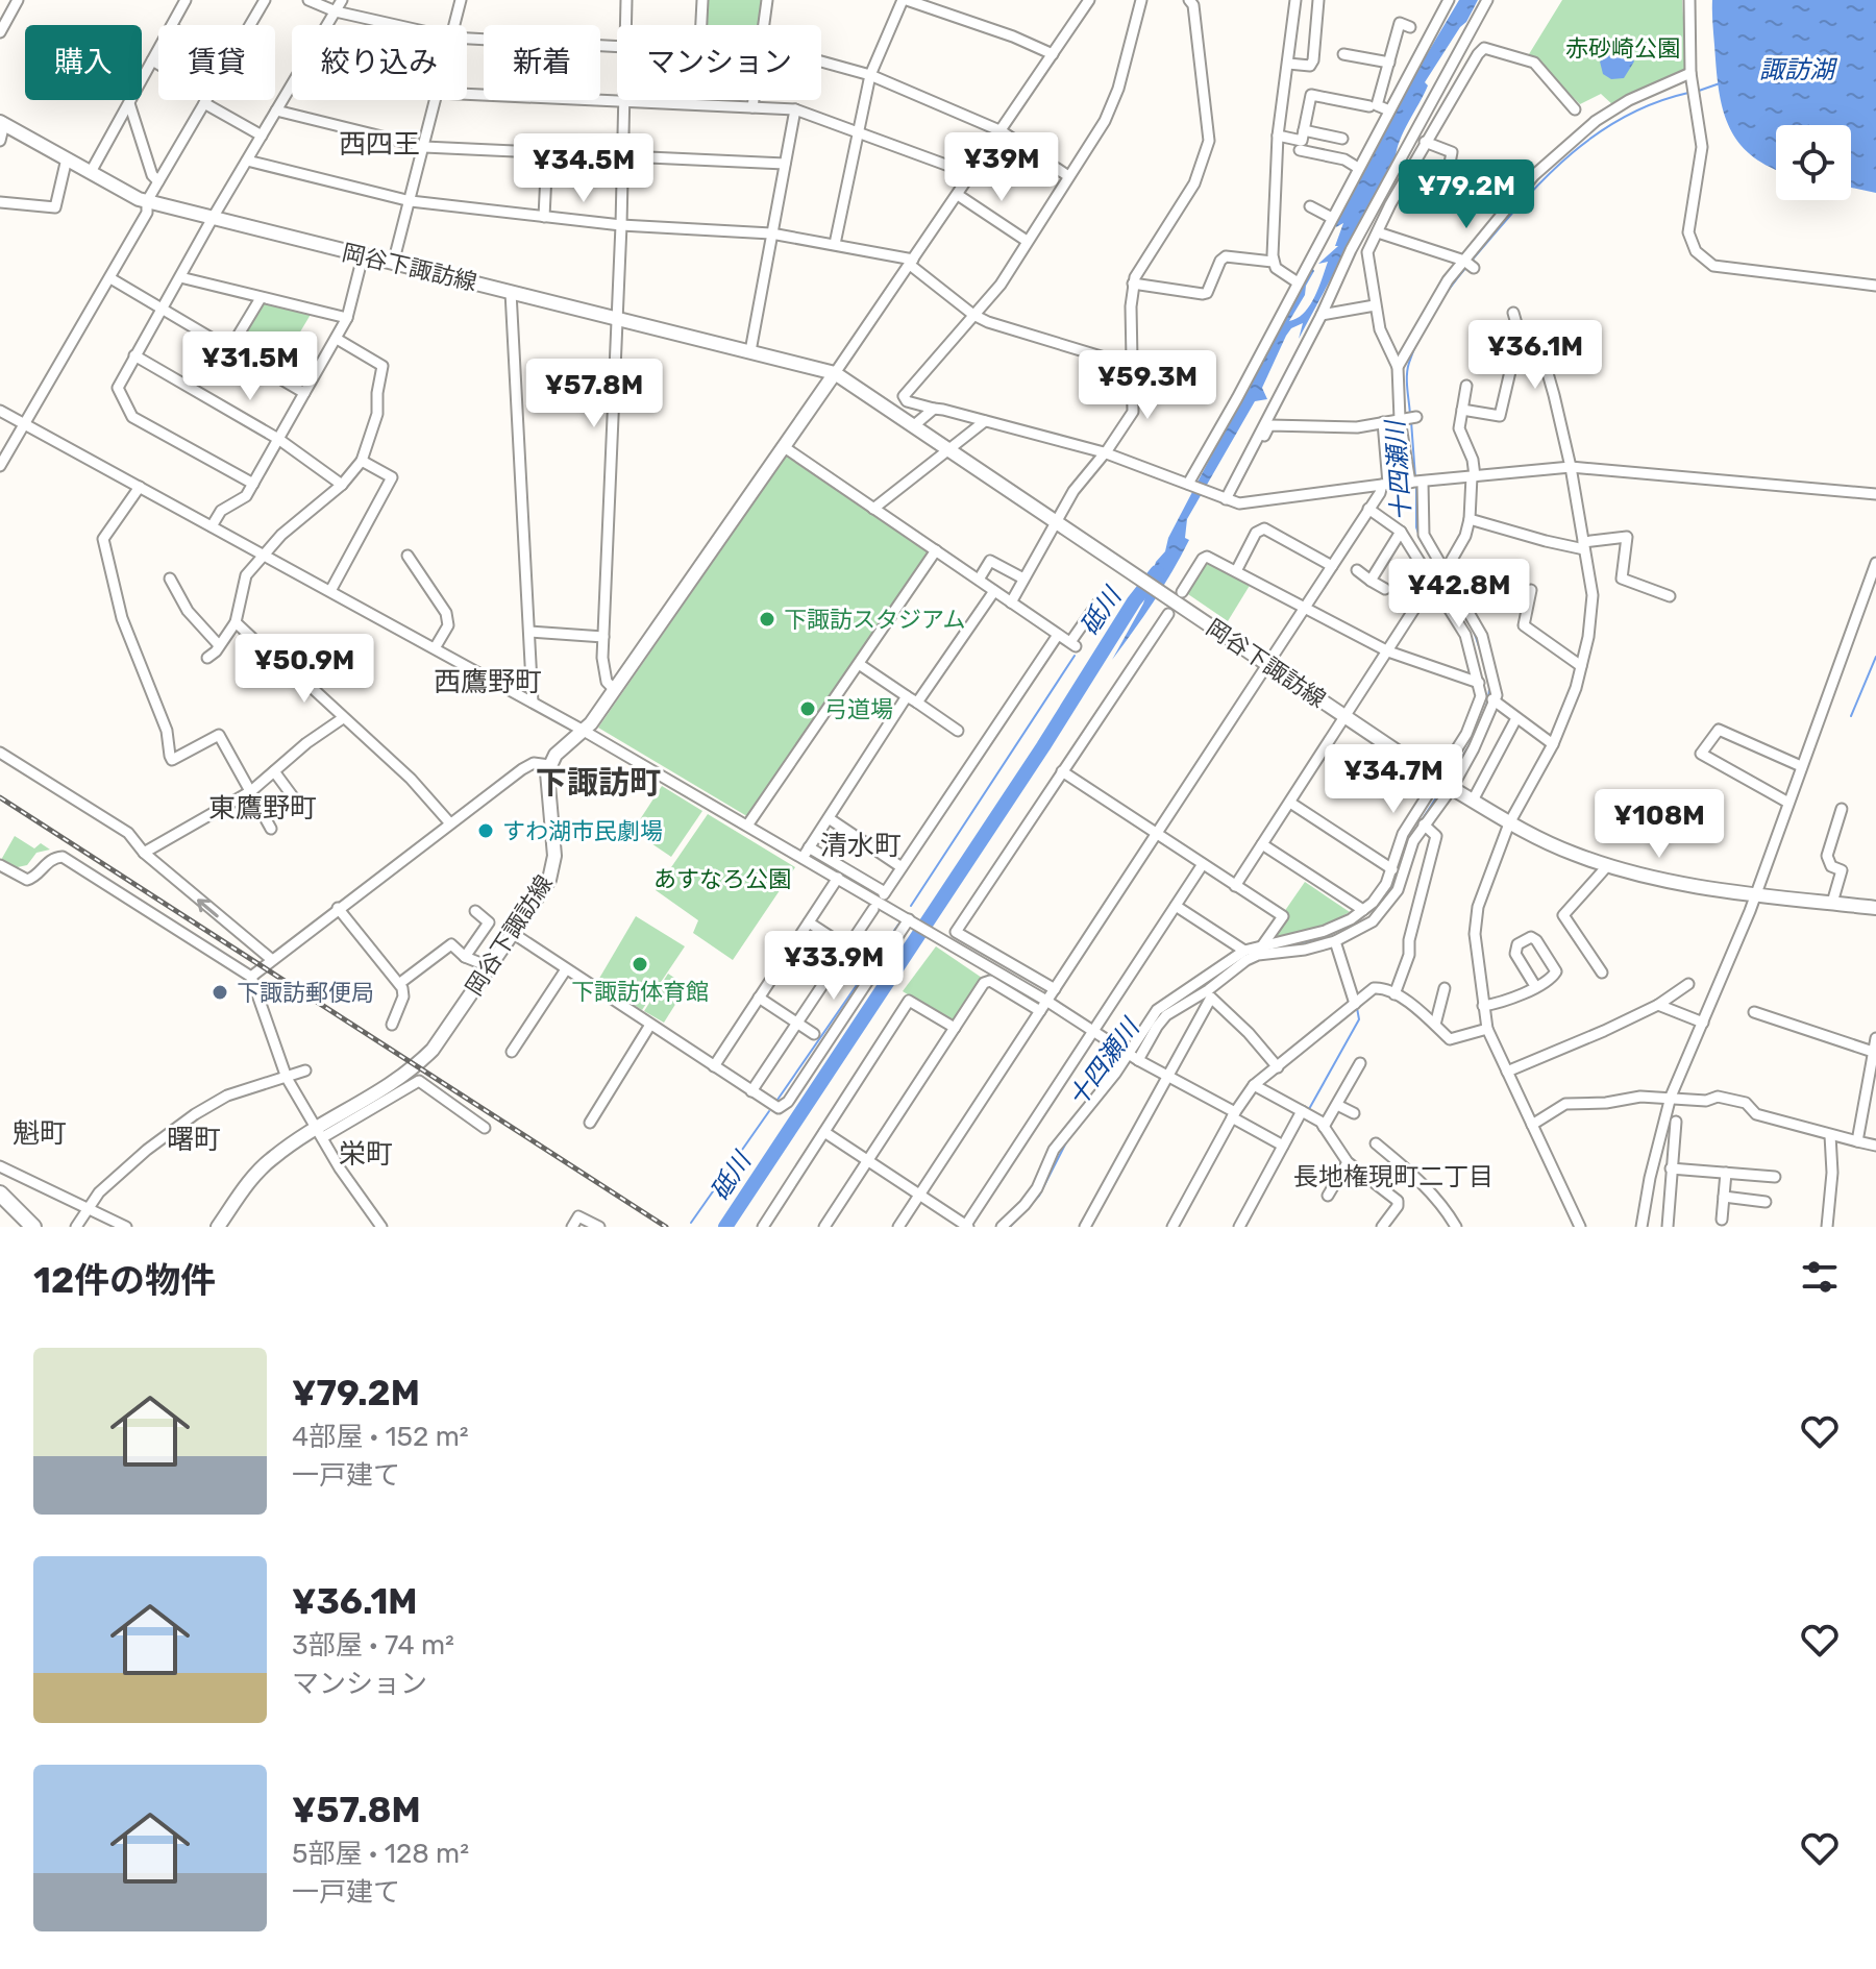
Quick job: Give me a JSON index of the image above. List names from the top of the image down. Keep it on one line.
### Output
{"streets":{"main road":["岡谷下諏訪線"]},"districts":["西四王","西鷹野町","下諏訪町","東鷹野町","清水町","魁町","曙町","栄町","長地権現町二丁目"],"water":["諏訪湖","十四瀬川","砥川"],"parks":["赤砂崎公園","あすなろ公園"],"places":["下諏訪スタジアム","弓道場","すわ湖市民劇場","下諏訪体育館","下諏訪郵便局"],"page":{"chip":["購入","賃貸","絞り込み","新着","マンション"],"price":["¥39M","¥34.5M","¥79.2M","¥36.1M","¥31.5M","¥59.3M","¥57.8M","¥42.8M","¥50.9M","¥34.7M","¥108M","¥33.9M"],"heading":"12件の物件","list":[{"name":"¥79.2M","note":"4部屋 · 152 m² · 一戸建て"},{"name":"¥36.1M","note":"3部屋 · 74 m² · マンション"},{"name":"¥57.8M","note":"5部屋 · 128 m² · 一戸建て"}]}}
